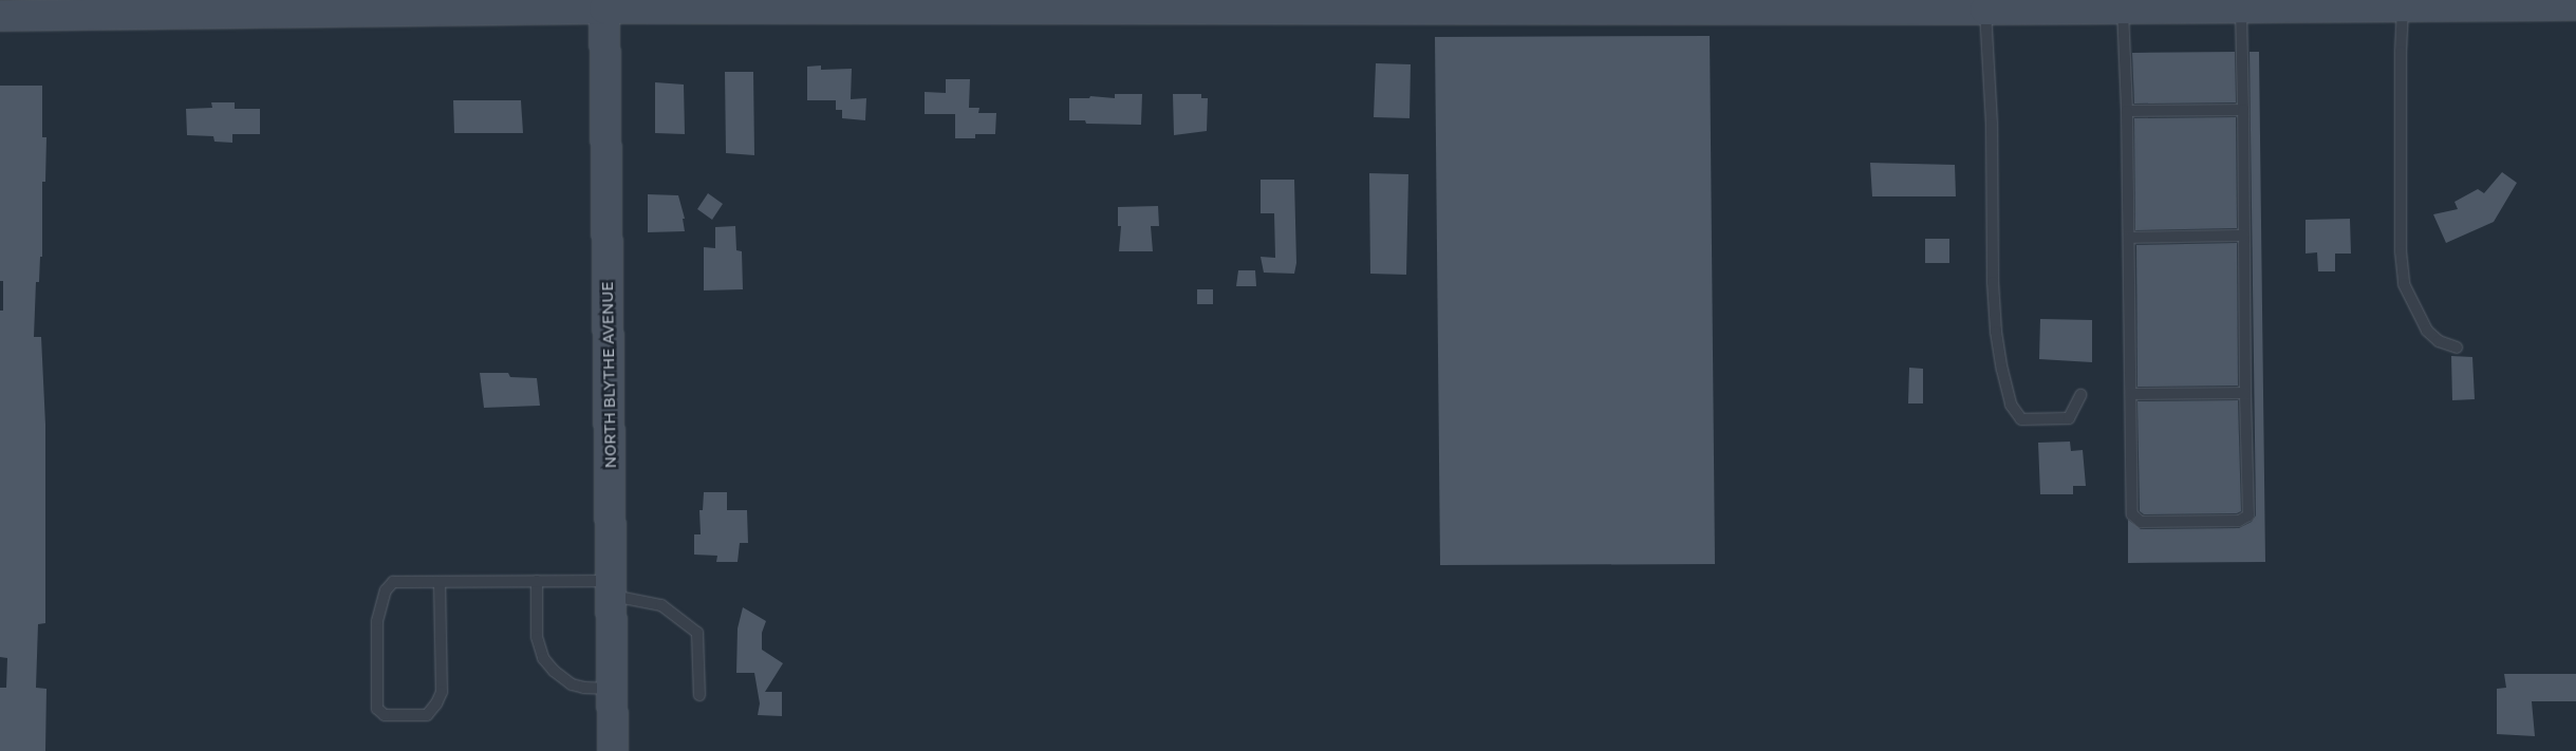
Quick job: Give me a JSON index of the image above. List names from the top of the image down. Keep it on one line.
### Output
{"streets":{"main road":["NORTH BLYTHE AVENUE"]}}
